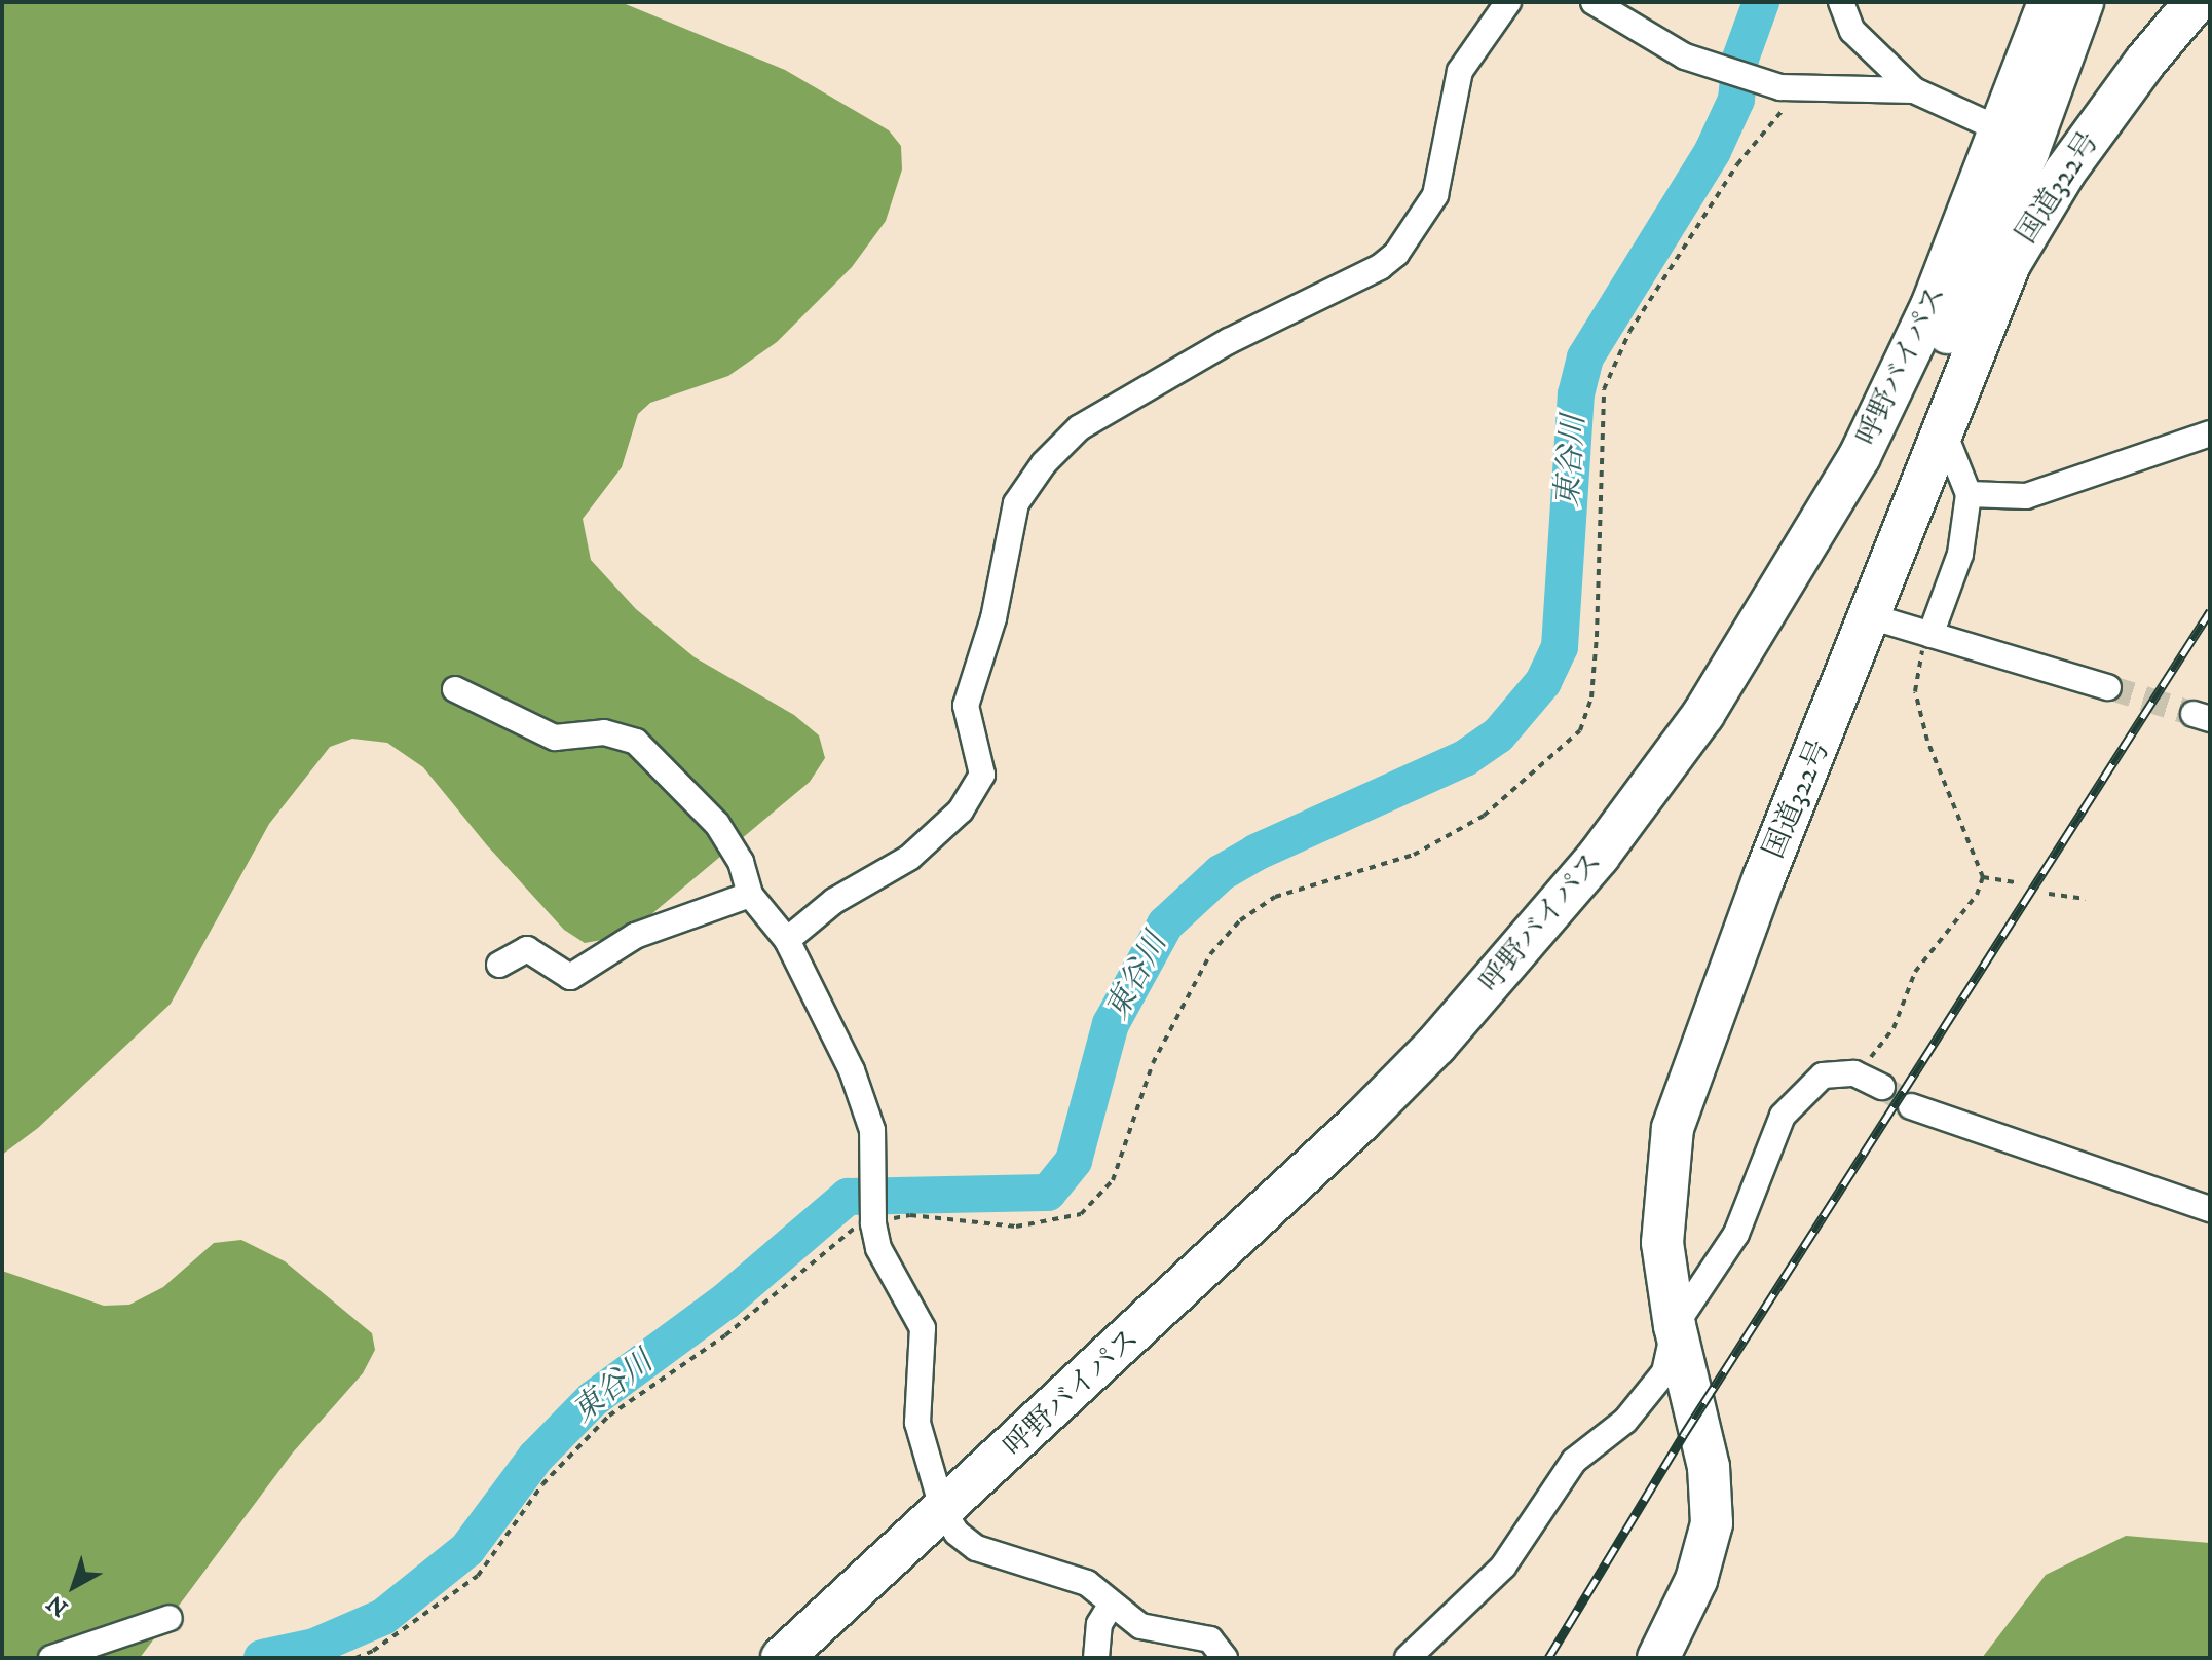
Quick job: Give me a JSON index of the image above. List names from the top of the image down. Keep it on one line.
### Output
{"streets":{"highway":["国道322号","呼野バイパス"]},"water":["東谷川"],"north":"bottom left"}
